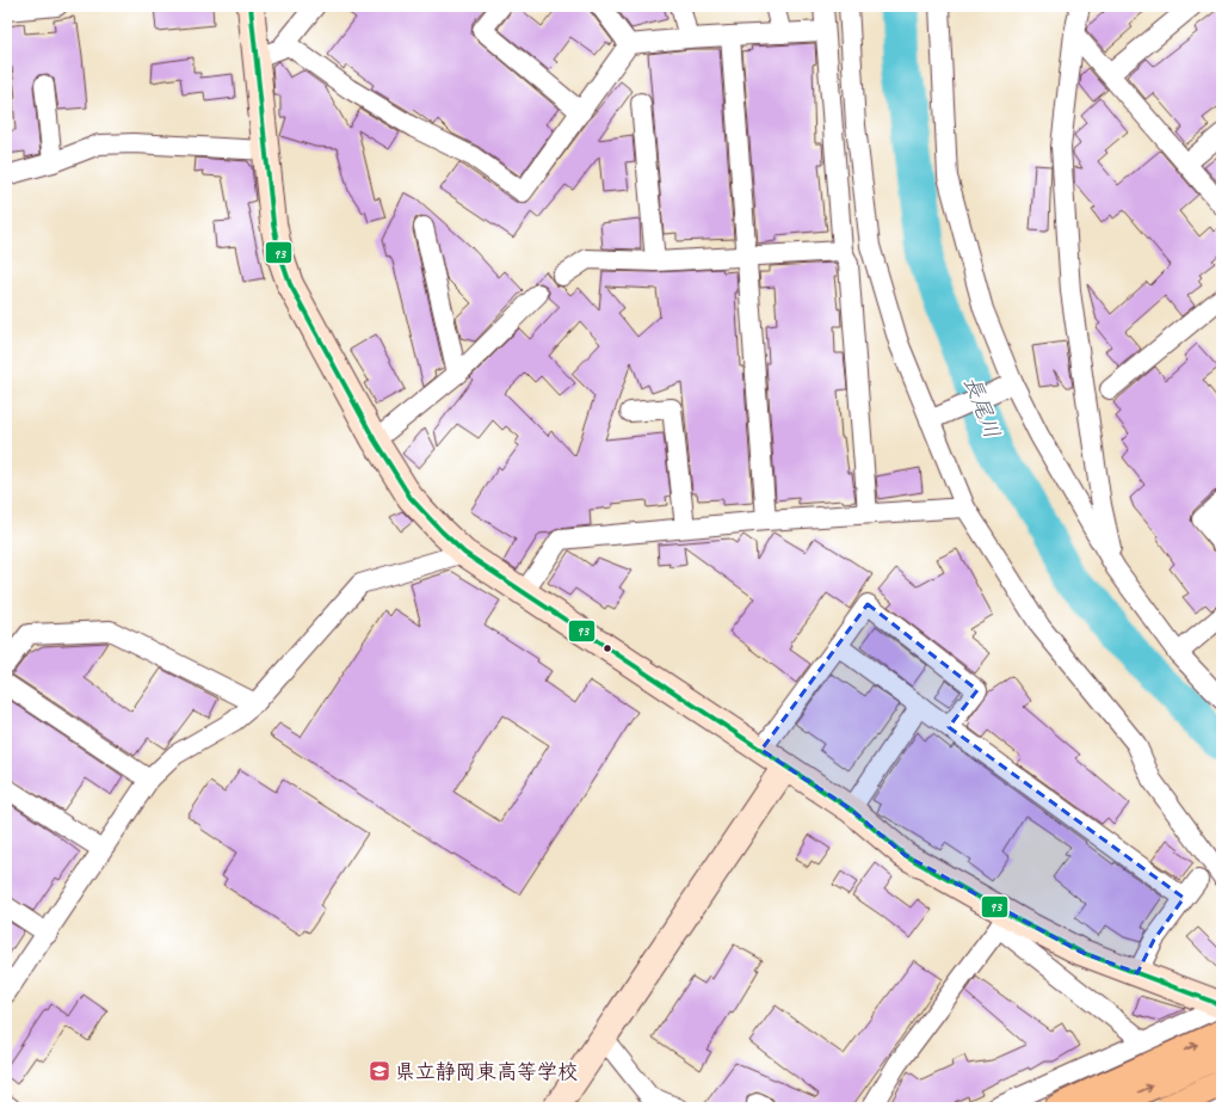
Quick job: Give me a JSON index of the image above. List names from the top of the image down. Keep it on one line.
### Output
{"water":["長尾川"],"places":{"school or university":["県立静岡東高等学校"]},"lines":["transit line 93"]}
